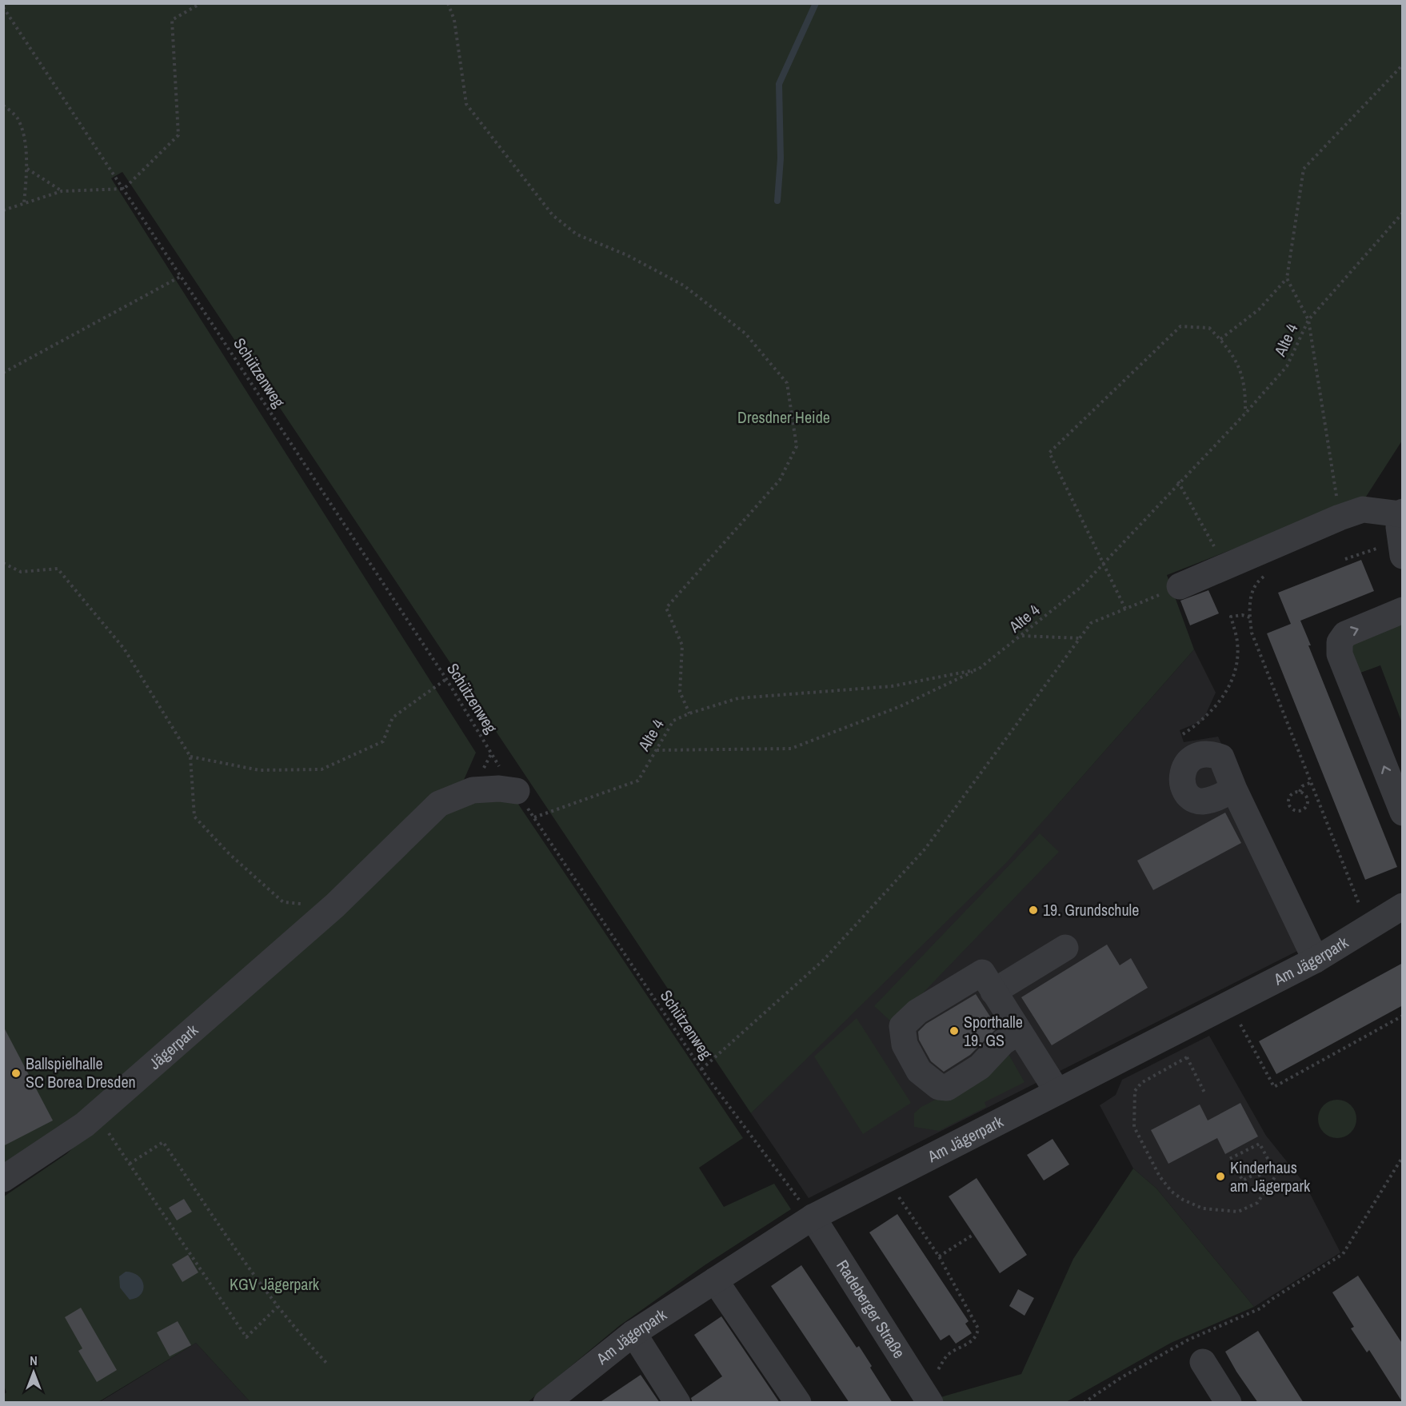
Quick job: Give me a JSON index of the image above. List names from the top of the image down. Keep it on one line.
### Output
{"streets":{"street":["Am Jägerpark","Jägerpark","Radeberger Straße"],"path":["Alte 4","Schützenweg"]},"crossings":[["Alte 4","Schützenweg"],["Schützenweg","Am Jägerpark"],["Schützenweg","Jägerpark"],["Schützenweg","Radeberger Straße"],["Am Jägerpark","Radeberger Straße"]],"parks":["Dresdner Heide","KGV Jägerpark"],"places":["19. Grundschule","Sporthalle 19. GS","Ballspielhalle SC Borea Dresden","Kinderhaus am Jägerpark"],"north":"top"}
